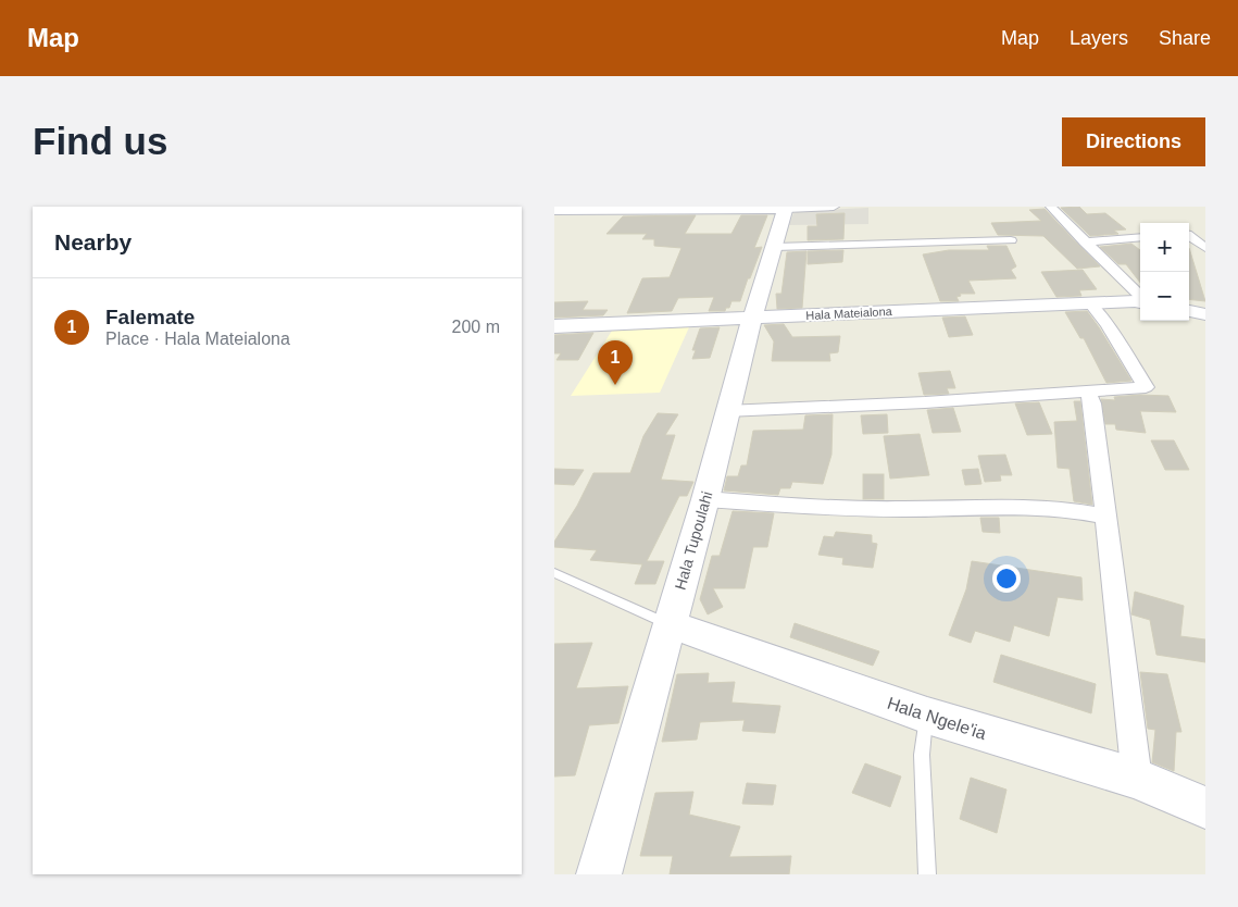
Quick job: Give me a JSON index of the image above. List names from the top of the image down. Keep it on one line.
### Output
{"streets":{"street":["Hala Mateialona","Hala Tupoulahi","Hala Ngele'ia"]},"crossings":[["Hala Mateialona","Hala Tupoulahi"],["Hala Tupoulahi","Hala Ngele'ia"]],"page":{"header":"Map","nav":["Map","Layers","Share"],"buttons":"Directions","title":"Find us","heading":"Nearby","map_buttons":["+","−"],"list":[{"mark":"1","name":"Falemate","note":"Place · Hala Mateialona","value":"200 m"}],"pins":"1"}}
